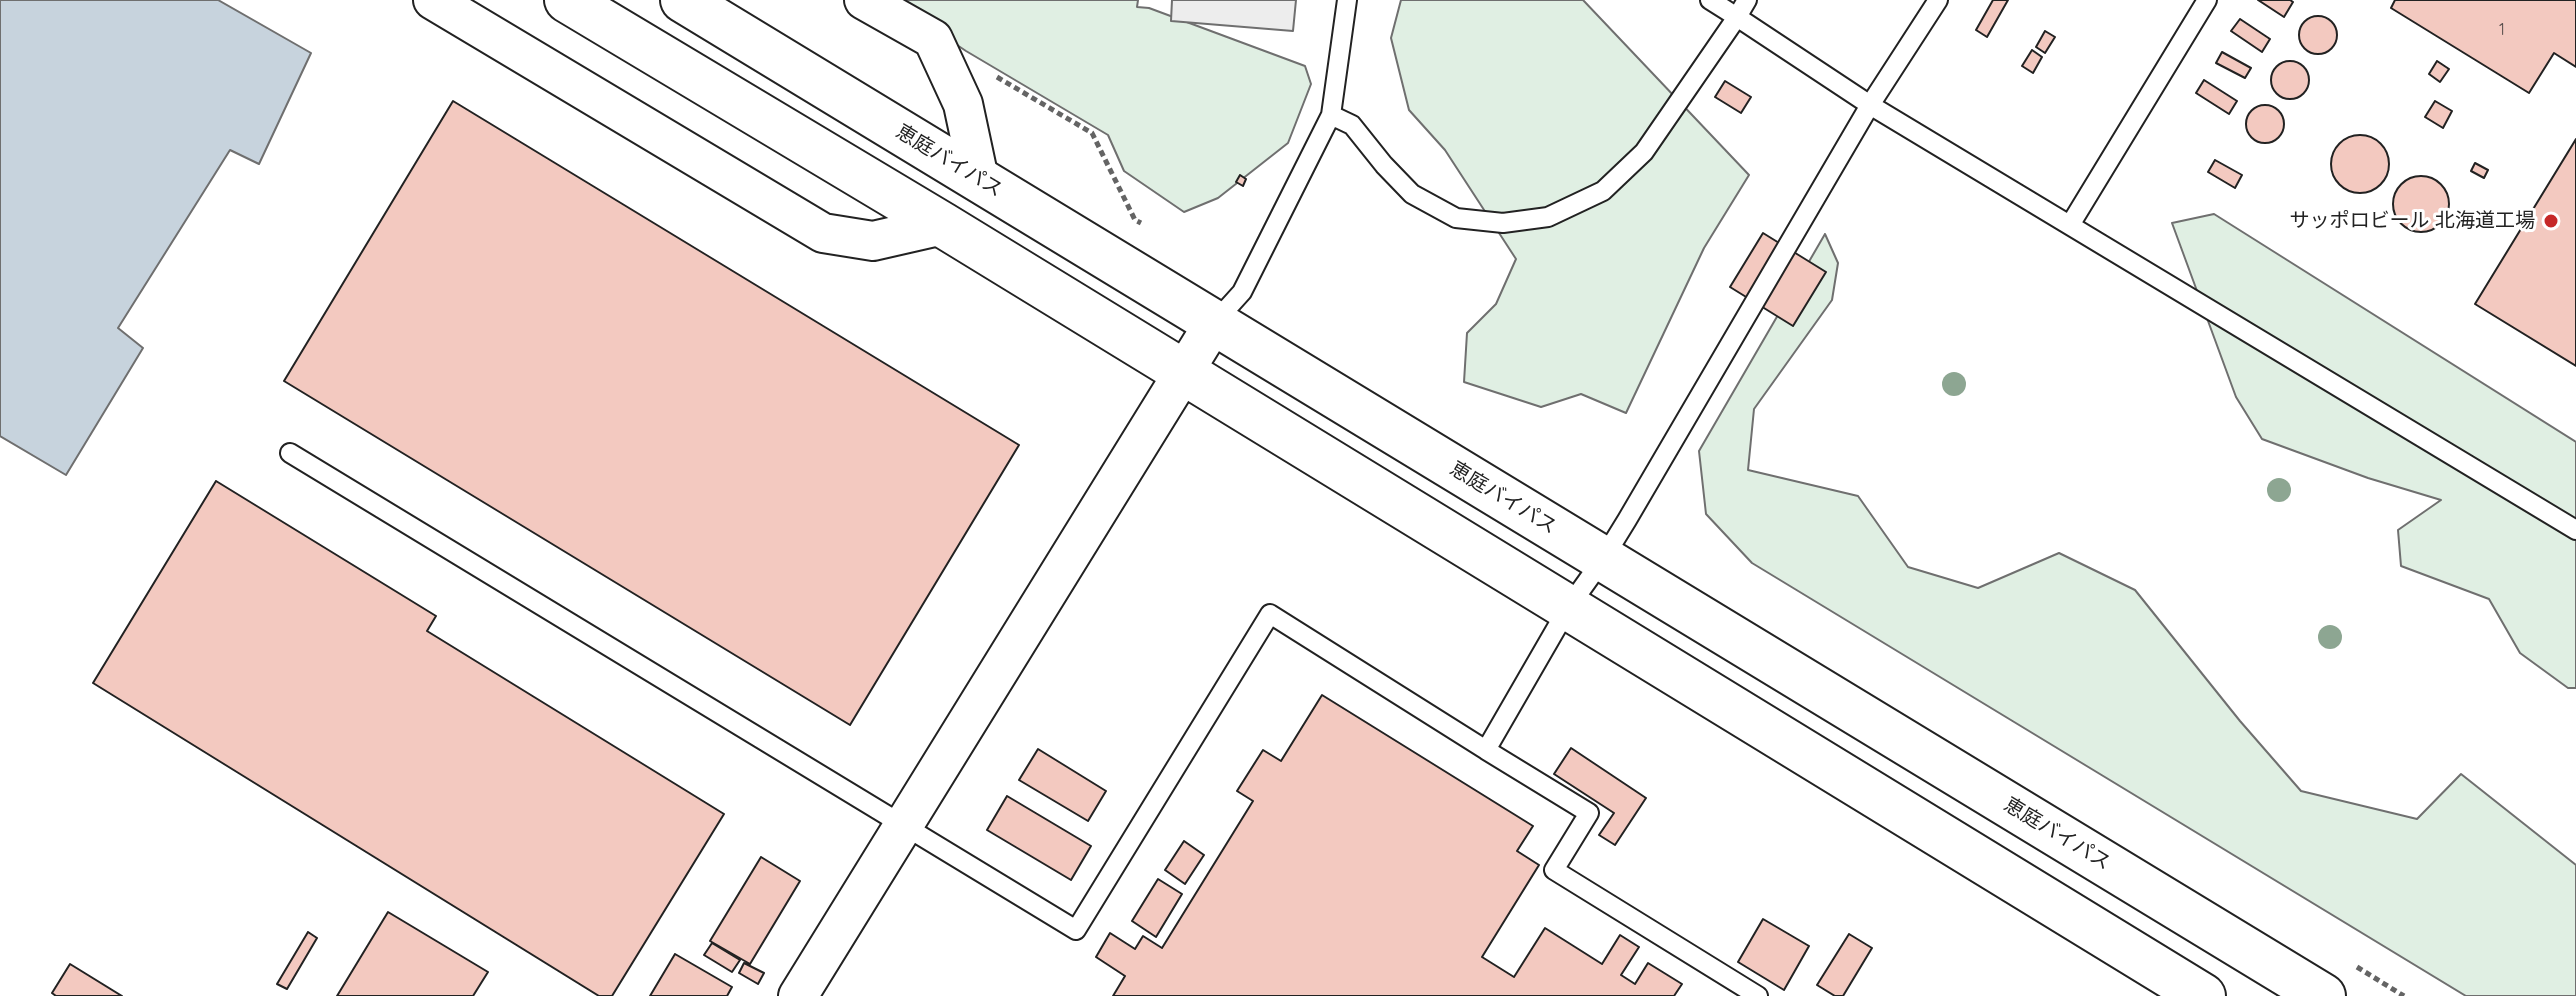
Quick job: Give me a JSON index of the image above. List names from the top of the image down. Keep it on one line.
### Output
{"streets":{"highway":["恵庭バイパス"]},"places":["サッポロビール 北海道工場"],"house_numbers":["1"]}
